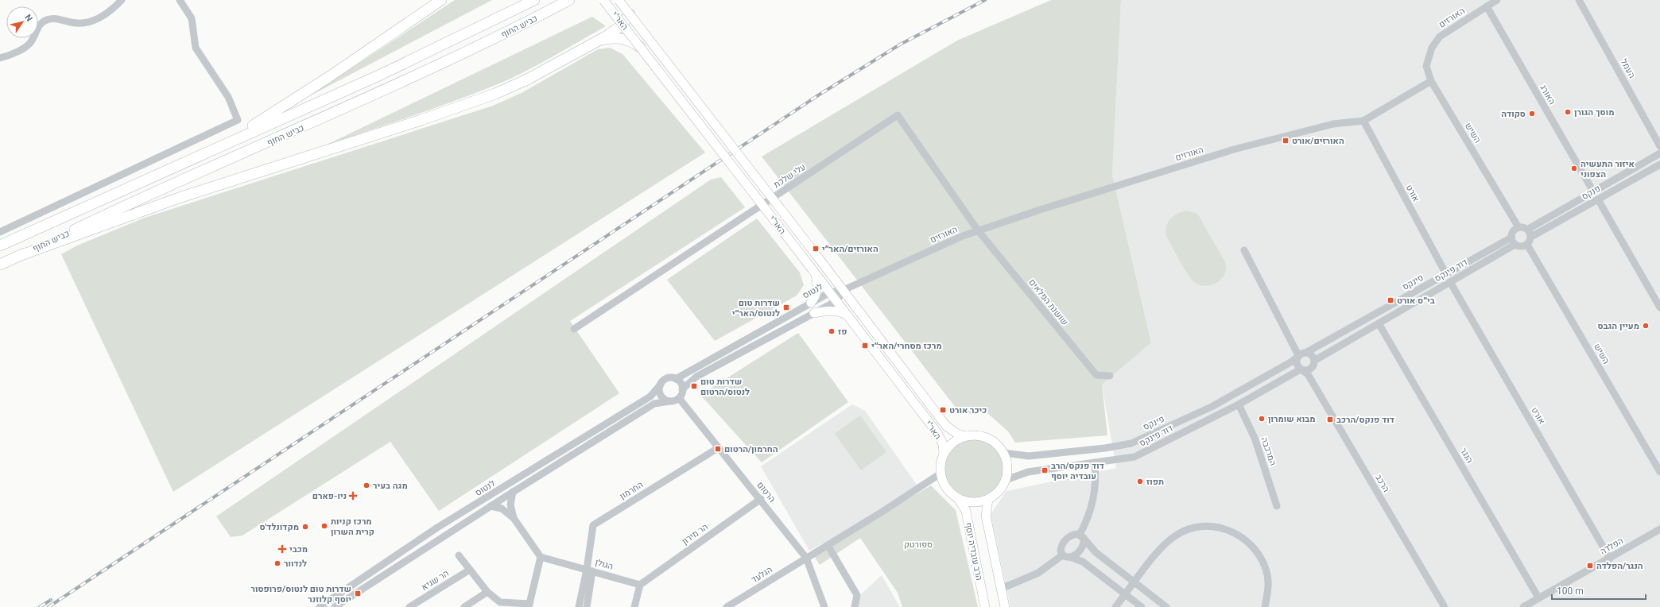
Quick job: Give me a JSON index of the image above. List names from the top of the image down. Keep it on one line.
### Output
{"streets":{"highway":["כביש החוף"],"main road":["האר\"י","הרב עובדיה יוסף"],"street":["האורזים","העמל","האורג","השיש","עלי שלכת","פנקס","אורט","דוד פינקס","פינקס","לנטוס","שושנת הפלאים","המרכבה","הנגר","הרכב","החרמון","הרטום","הר מירון","הפלדה","הגולן","הגלעד","הר שגיא"]},"crossings":[["האורזים","האר\"י"],["האורזים","האורג"],["האורזים","השיש"],["האורזים","עלי שלכת"],["האורזים","אורט"],["האורזים","לנטוס"],["האורזים","שושנת הפלאים"],["האר\"י","דוד פינקס"],["האר\"י","פינקס"],["האר\"י","לנטוס"],["האר\"י","הרב עובדיה יוסף"],["האר\"י","הגלעד"],["השיש","פנקס"],["השיש","דוד פינקס"],["השיש","פינקס"],["עלי שלכת","שושנת הפלאים"],["פנקס","דוד פינקס"],["פנקס","פינקס"],["אורט","דוד פינקס"],["אורט","פינקס"],["אורט","הפלדה"],["דוד פינקס","פינקס"],["דוד פינקס","המרכבה"],["דוד פינקס","הנגר"],["דוד פינקס","הרכב"],["דוד פינקס","הרב עובדיה יוסף"],["דוד פינקס","הגלעד"],["פינקס","הרכב"],["פינקס","הרב עובדיה יוסף"],["פינקס","הגלעד"],["לנטוס","הרטום"],["הנגר","הפלדה"],["החרמון","הרטום"],["החרמון","הגולן"],["הרטום","הר מירון"],["הרטום","הגלעד"],["הר מירון","הגולן"],["הרב עובדיה יוסף","הגלעד"]],"parks":["ספורטק"],"places":{"other":["מוסך הגורן","סקודה","איזור התעשיה הצפוני","מעיין הגבס","פז","מבוא שומרון","תפוז","מגה בעיר","מרכז קניות קרית השרון","מקדונלד'ס","לנדוור"],"transit":["האורזים/אורט","האורזים/האר״י","בי״ס אורט","שדרות טום לנטוס/האר״י","מרכז מסחרי/האר״י","שדרות טום לנטוס/הרטום","כיכר אורט","דוד פנקס/הרכב","החרמון/הרטום","דוד פנקס/הרב עובדיה יוסף","הנגר/הפלדה","שדרות טום לנטוס/פרופסור יוסף קלוזנר"],"health":["ניו-פארם","מכבי"]},"scale_bar":"100 m","north":"top right"}
